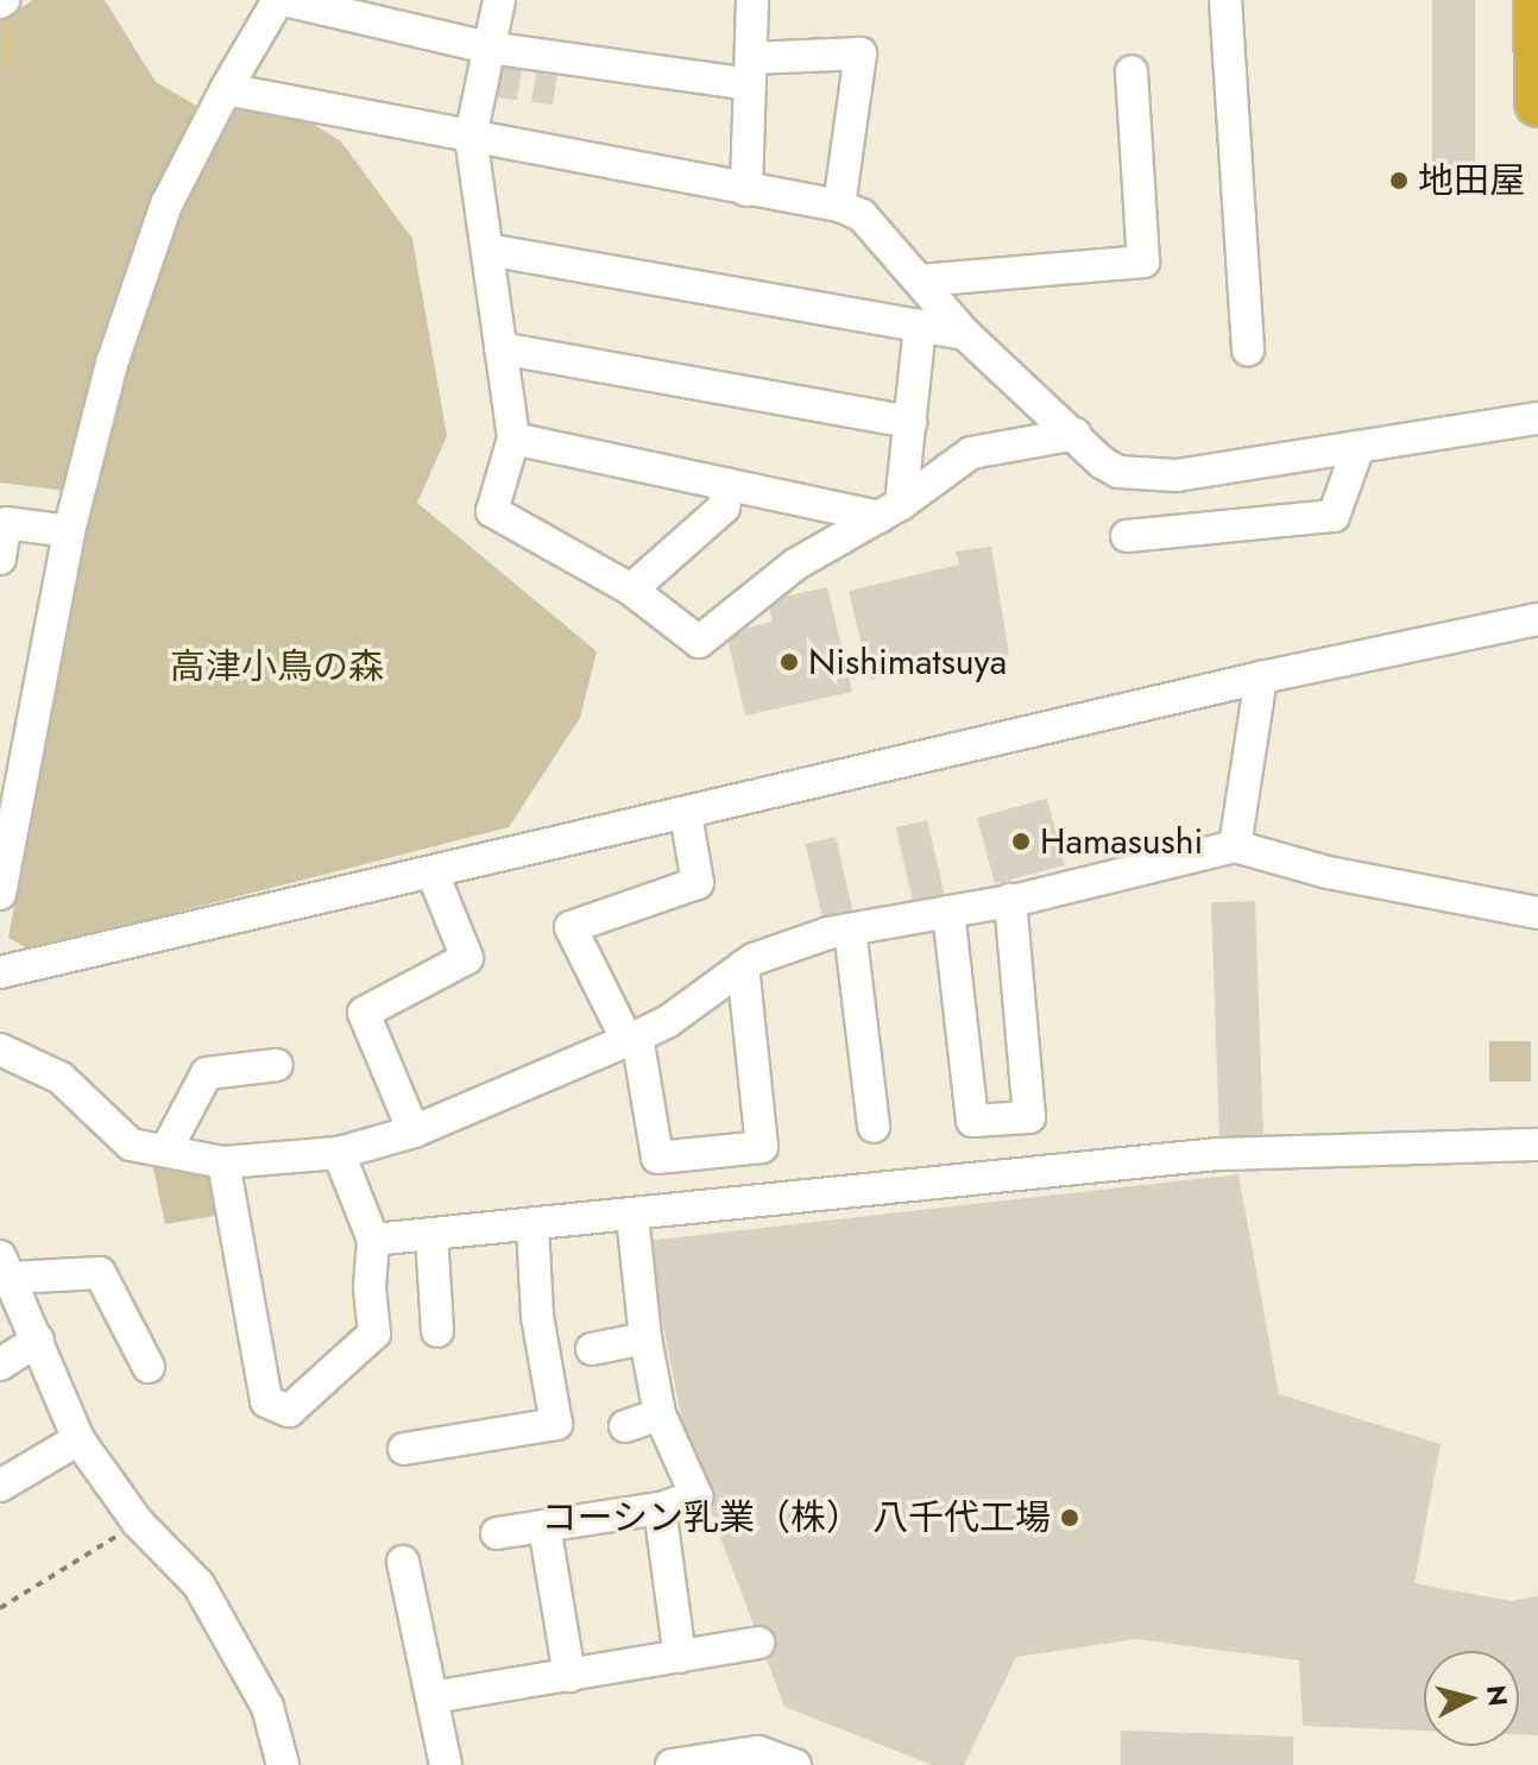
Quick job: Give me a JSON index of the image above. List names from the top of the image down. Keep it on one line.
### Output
{"parks":["高津小鳥の森"],"places":["地田屋","Nishimatsuya","Hamasushi","コーシン乳業（株） 八千代工場"],"north":"right"}
